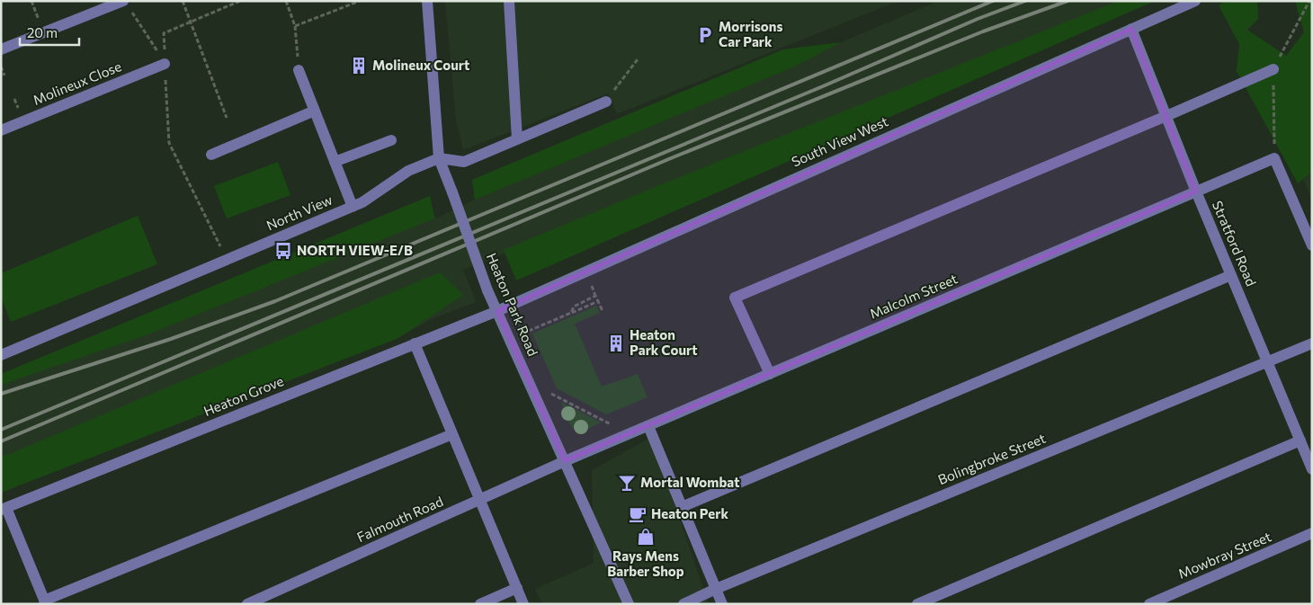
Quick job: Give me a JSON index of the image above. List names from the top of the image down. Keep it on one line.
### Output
{"streets":{"street":["Molineux Close","South View West","North View","Stratford Road","Malcolm Street","Heaton Park Road","Heaton Grove","Bolingbroke Street","Falmouth Road","Mowbray Street"]},"crossings":[["South View West","Stratford Road"],["South View West","Heaton Park Road"],["South View West","Heaton Grove"],["North View","Heaton Park Road"],["Stratford Road","Malcolm Street"],["Stratford Road","Bolingbroke Street"],["Malcolm Street","Heaton Park Road"],["Malcolm Street","Falmouth Road"],["Heaton Park Road","Heaton Grove"],["Heaton Park Road","Falmouth Road"]],"places":{"parking":["Morrisons Car Park"],"building":["Molineux Court","Heaton Park Court"],"bus stop":["NORTH VIEW-E/B"],"bar":["Mortal Wombat"],"cafe":["Heaton Perk"],"shop":["Rays Mens Barber Shop"]},"scale_bar":"20 m"}
